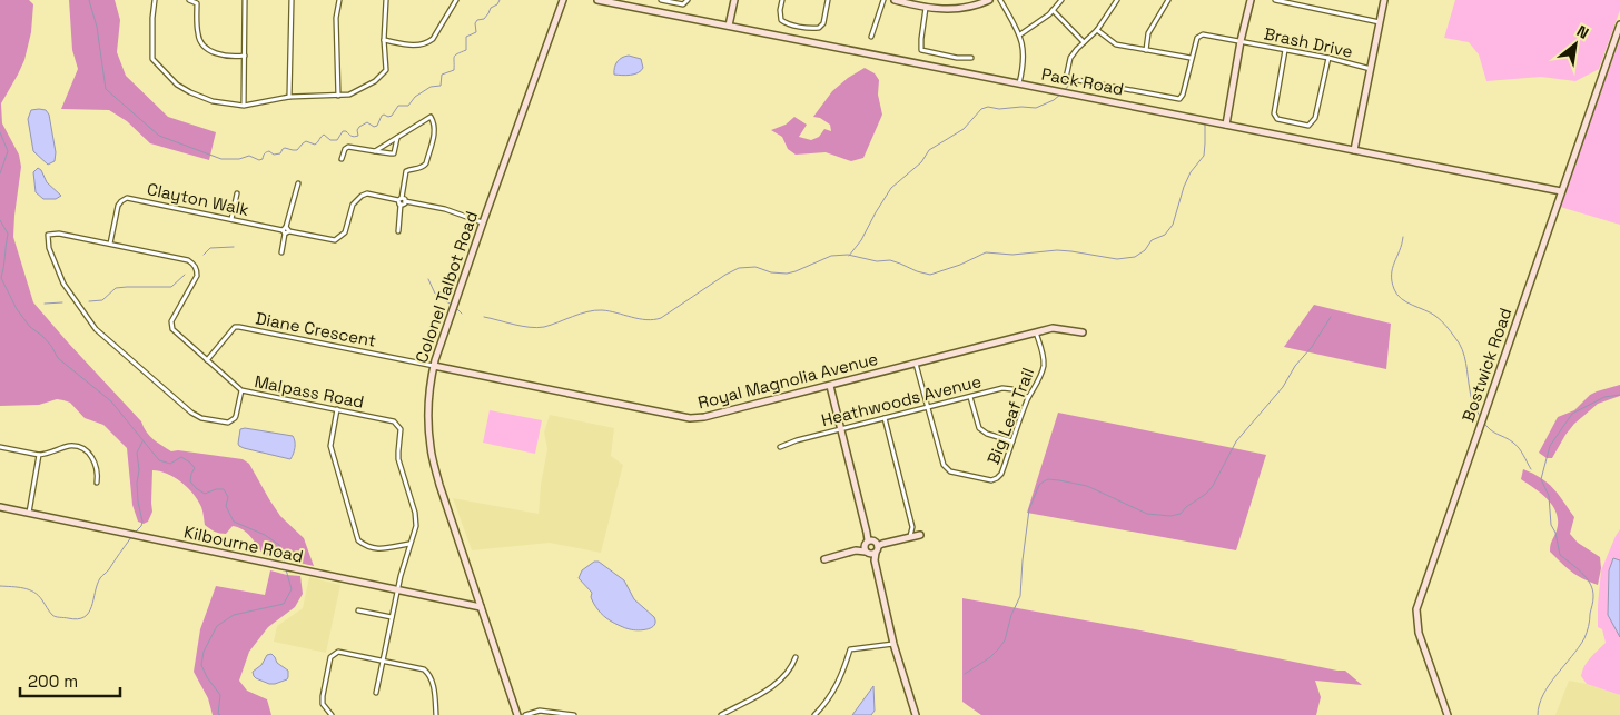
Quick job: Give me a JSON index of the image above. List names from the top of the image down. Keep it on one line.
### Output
{"streets":{"street":["Brash Drive","Pack Road","Clayton Walk","Colonel Talbot Road","Diane Crescent","Bostwick Road","Royal Magnolia Avenue","Malpass Road","Heathwoods Avenue","Big Leaf Trail","Kilbourne Road"]},"crossings":[["Pack Road","Bostwick Road"],["Clayton Walk","Malpass Road"],["Colonel Talbot Road","Diane Crescent"],["Colonel Talbot Road","Royal Magnolia Avenue"],["Colonel Talbot Road","Kilbourne Road"],["Diane Crescent","Royal Magnolia Avenue"],["Diane Crescent","Malpass Road"],["Royal Magnolia Avenue","Big Leaf Trail"],["Malpass Road","Kilbourne Road"],["Heathwoods Avenue","Big Leaf Trail"]],"scale_bar":"200 m","north":"top right"}
